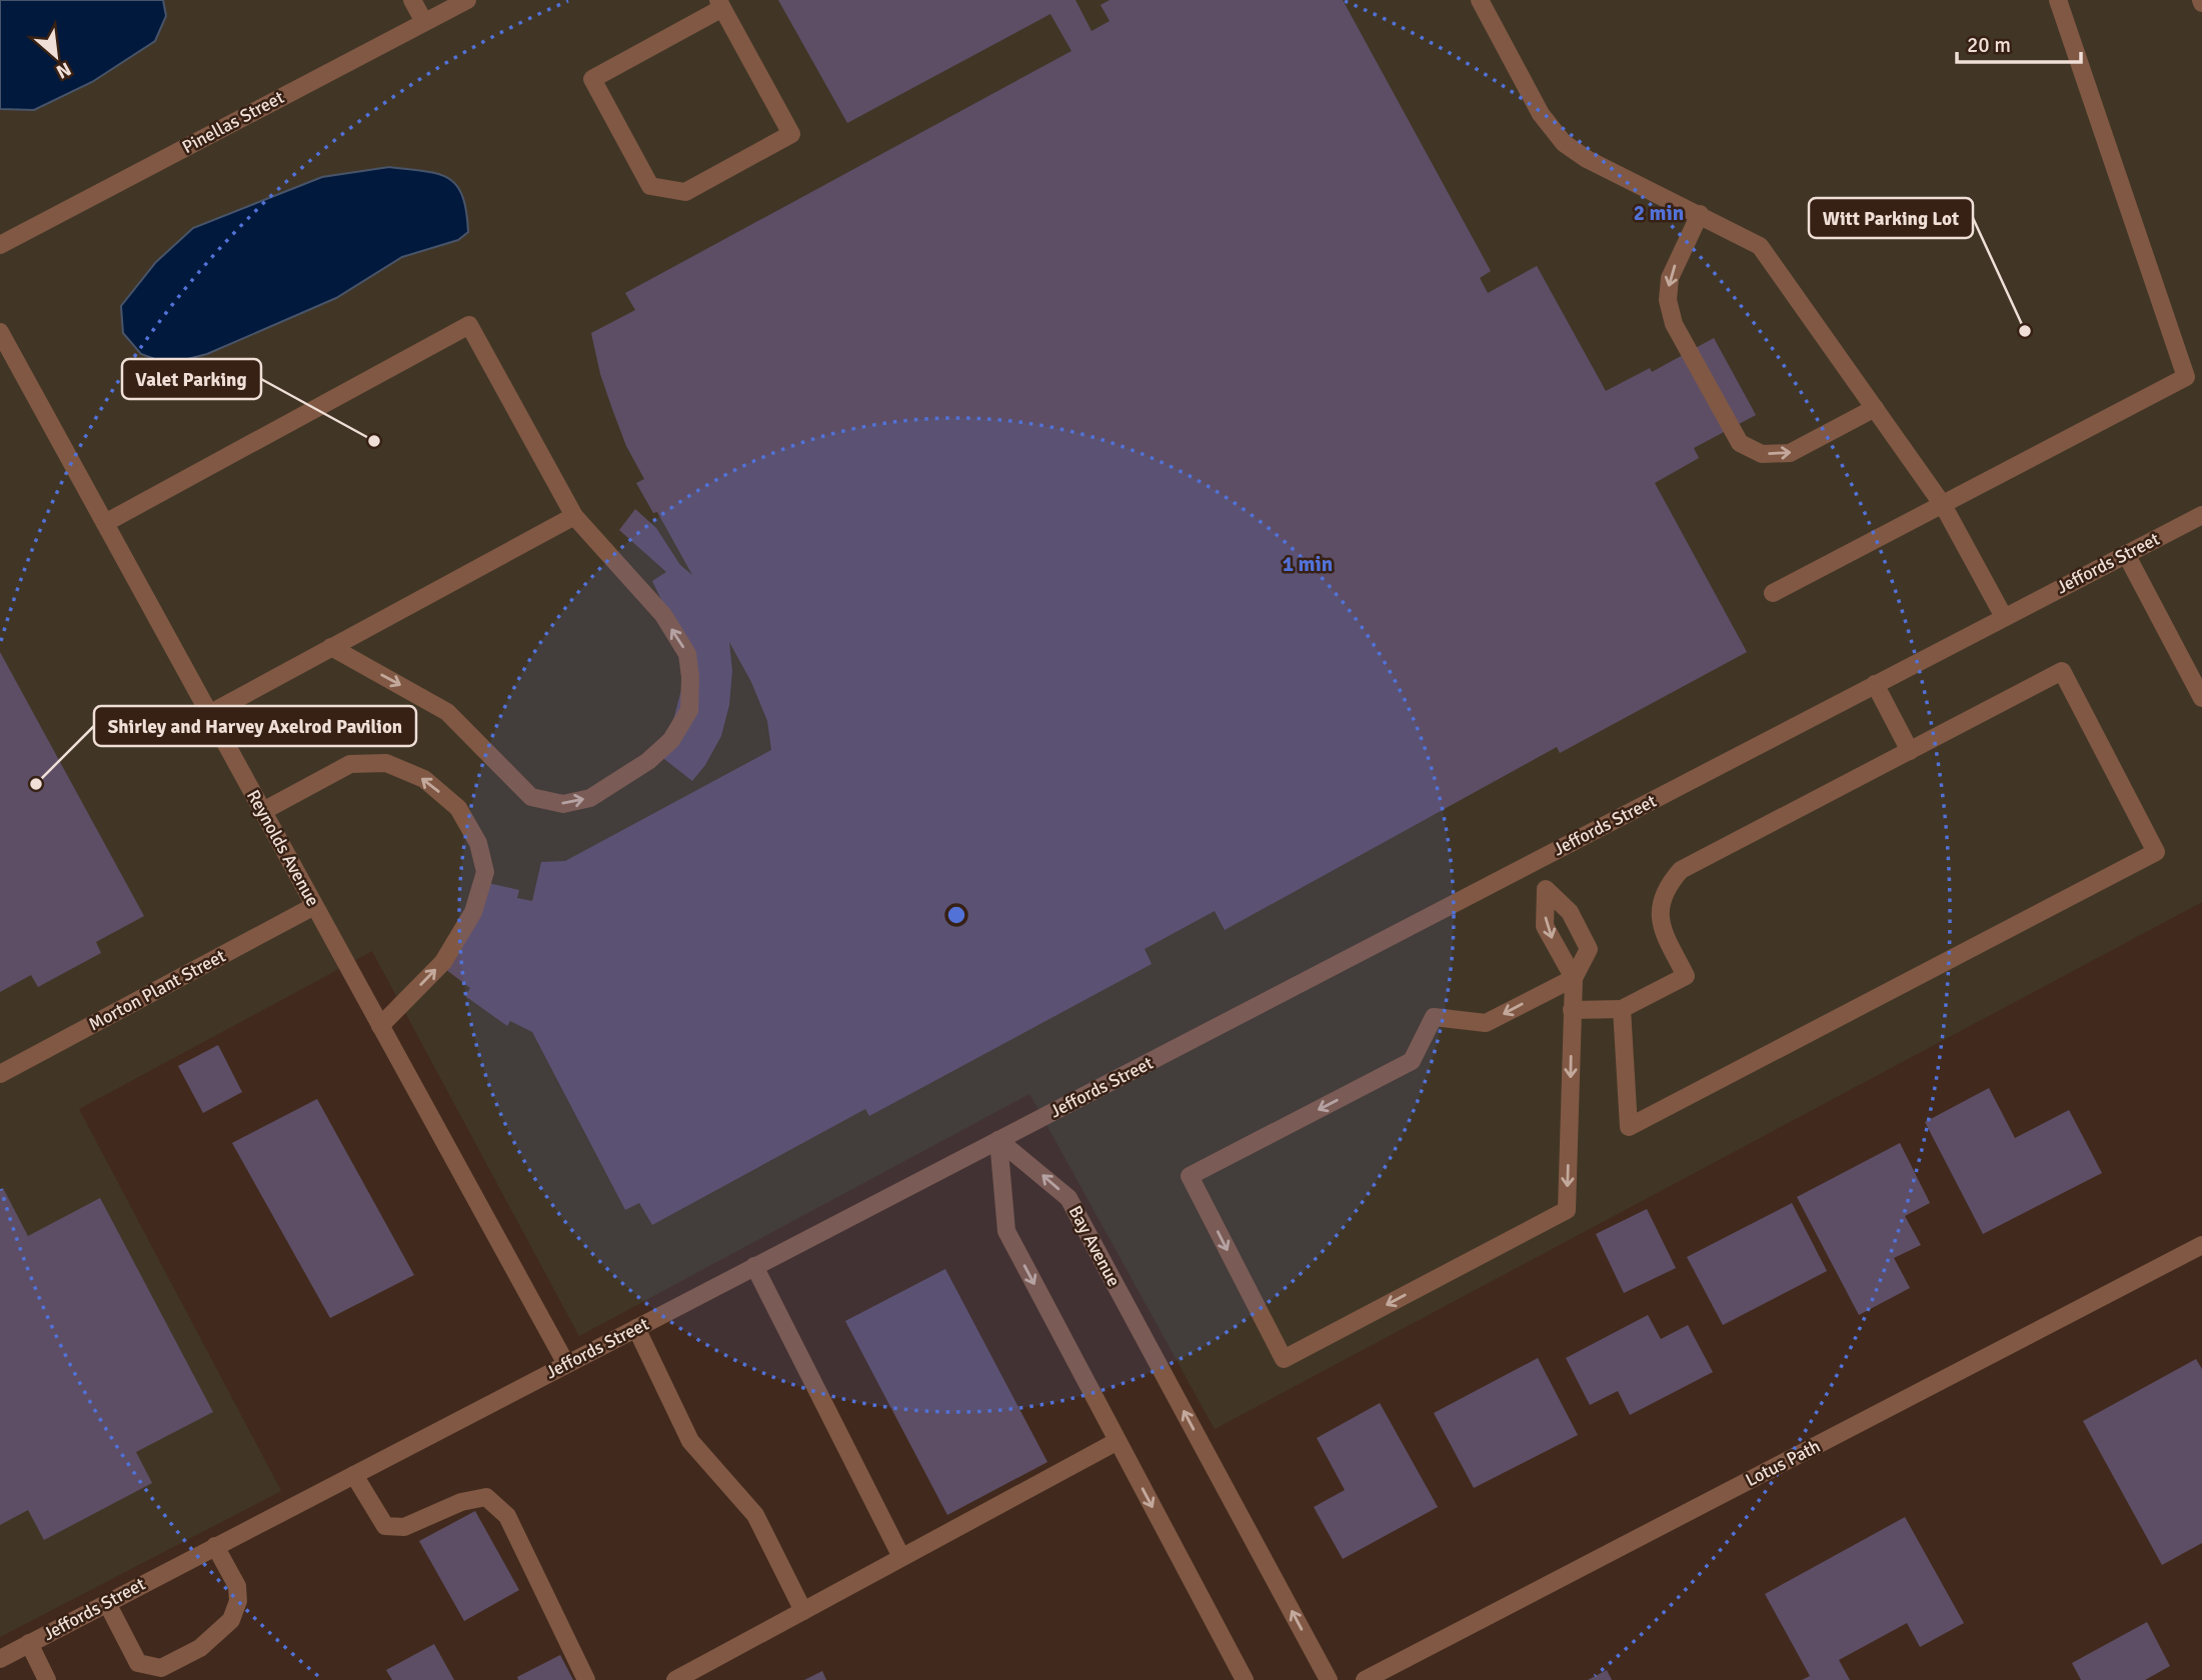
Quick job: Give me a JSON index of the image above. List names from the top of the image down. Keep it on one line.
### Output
{"streets":{"street":["Pinellas Street","Jeffords Street","Reynolds Avenue","Morton Plant Street","Bay Avenue","Lotus Path"]},"crossings":[["Jeffords Street","Reynolds Avenue"],["Jeffords Street","Bay Avenue"],["Reynolds Avenue","Morton Plant Street"]],"places":["Witt Parking Lot","Valet Parking","Shirley and Harvey Axelrod Pavilion"],"scale_bar":"20 m","north":"bottom right","rings":["2 min","1 min"]}
